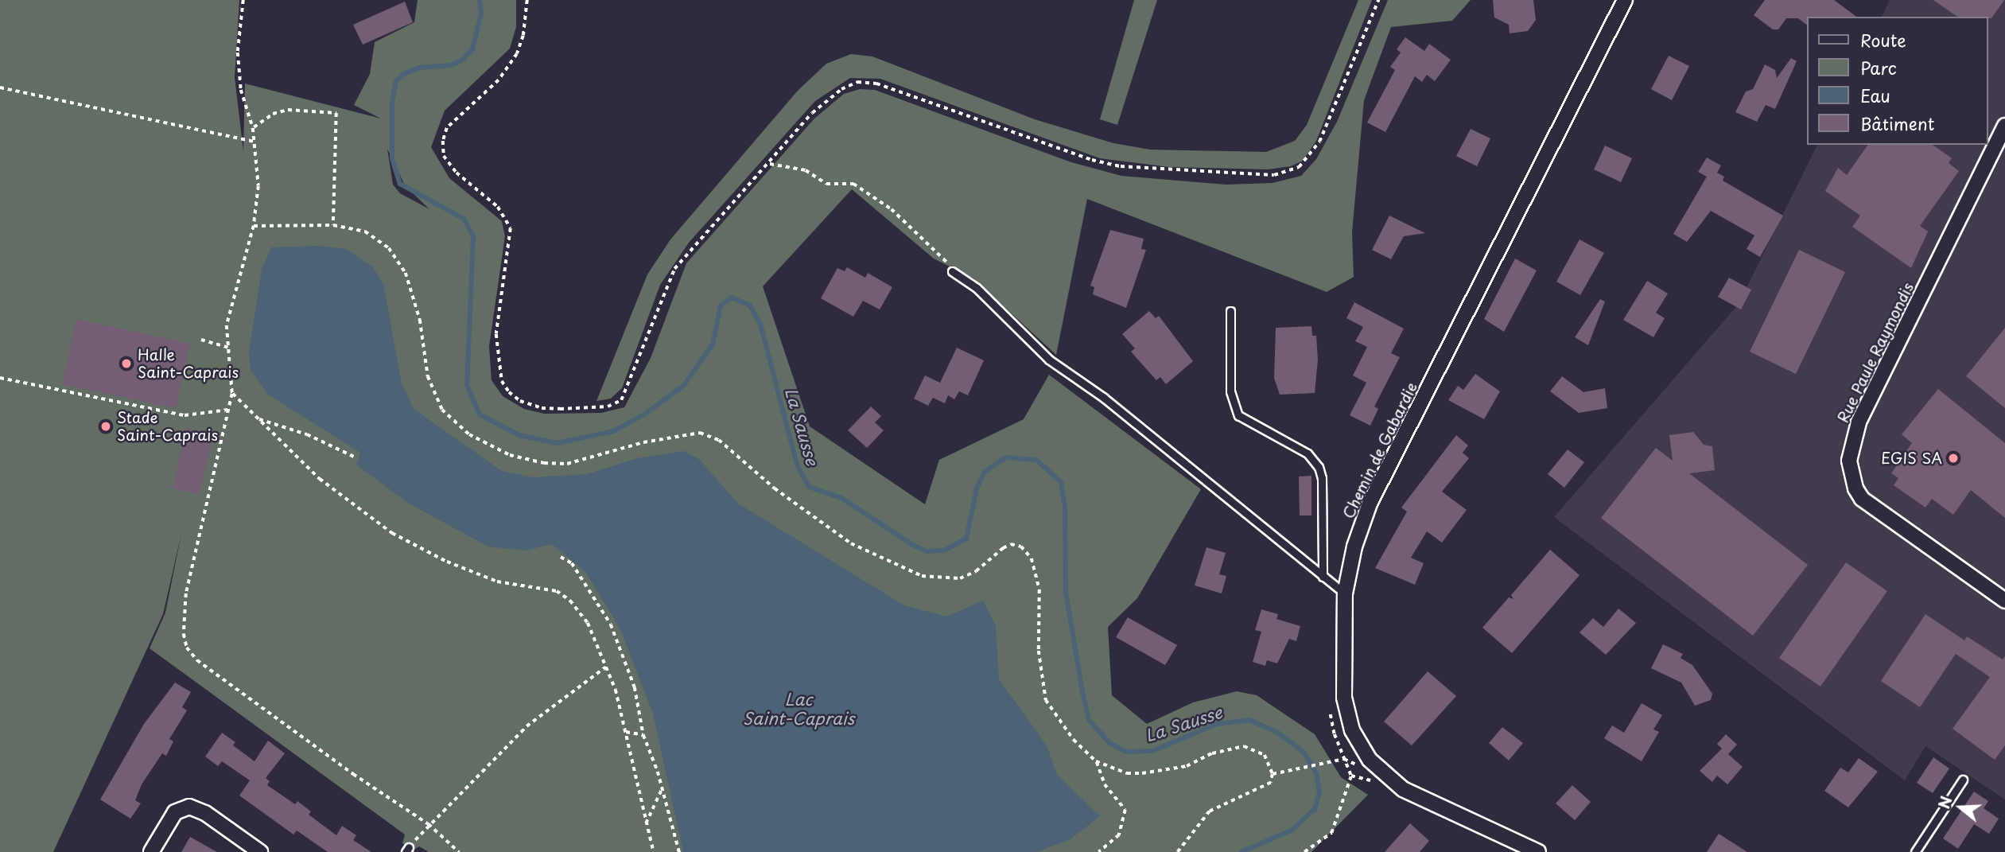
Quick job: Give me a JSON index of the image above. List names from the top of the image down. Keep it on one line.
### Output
{"streets":{"street":["Rue Paule Raymondis","Chemin de Gabardie"]},"water":["La Sausse","Lac Saint-Caprais"],"places":["Halle Saint-Caprais","Stade Saint-Caprais","EGIS SA"],"legend":["Route","Parc","Eau","Bâtiment"],"north":"left"}
